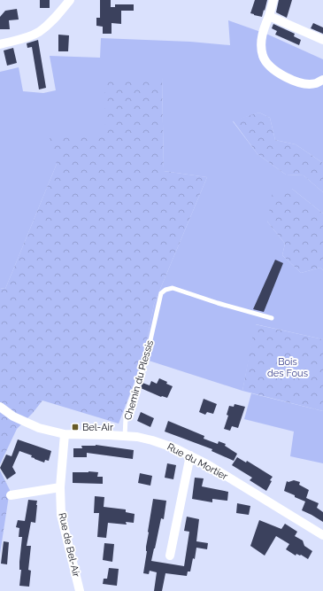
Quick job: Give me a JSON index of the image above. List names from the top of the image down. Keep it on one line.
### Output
{"streets":{"street":["Rue du Mortier","Rue de Bel-Air"],"lane":["Chemin du Plessis"]},"crossings":[["Chemin du Plessis","Rue du Mortier"],["Rue du Mortier","Rue de Bel-Air"]],"parks":["Bois des Fous"],"places":{"transit":["Bel-Air"]}}
